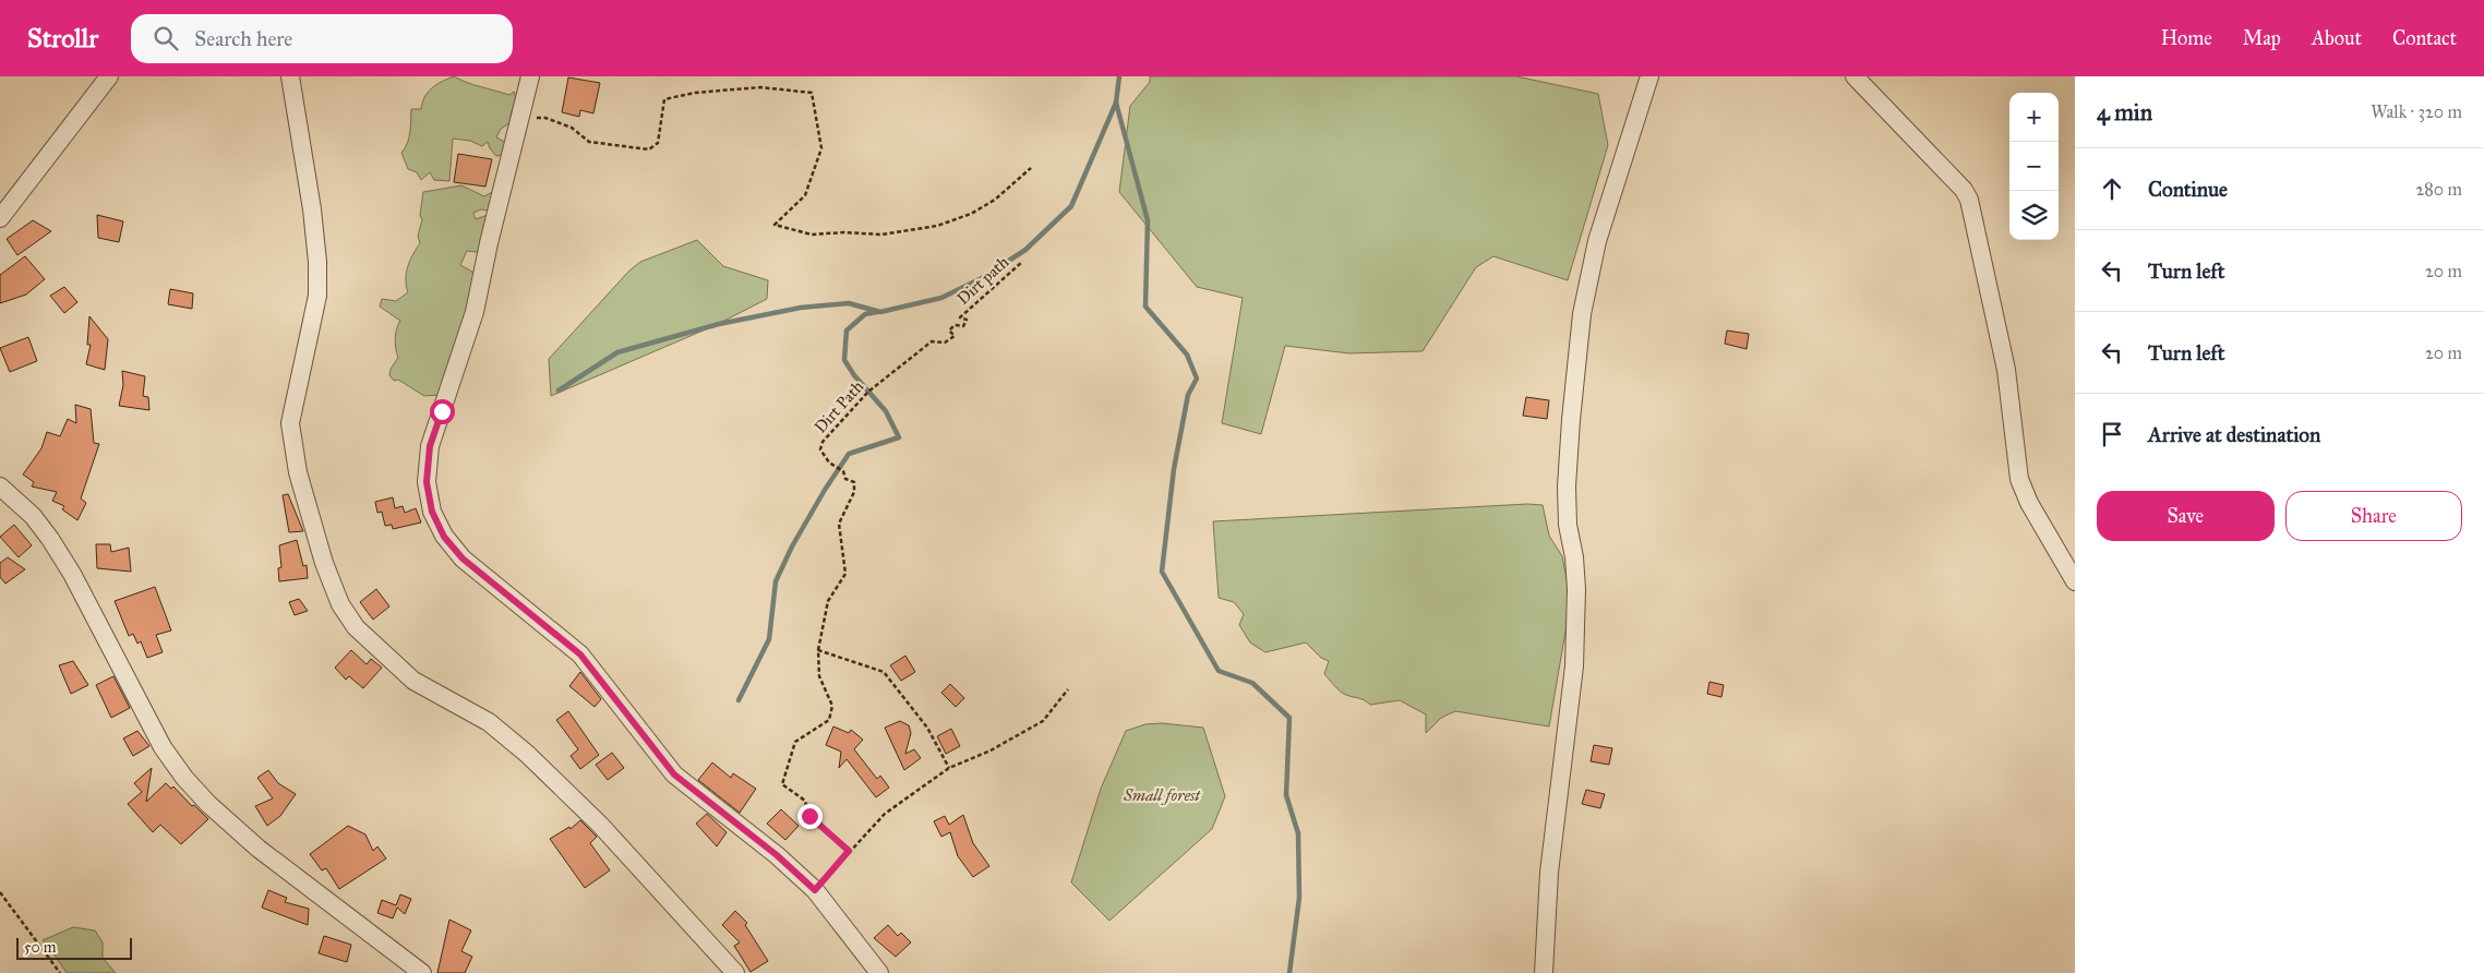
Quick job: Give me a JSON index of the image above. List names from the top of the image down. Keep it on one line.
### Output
{"streets":{"path":["Dirt path","Dirt Path"]},"crossings":[["Dirt path","Dirt Path"]],"parks":["Small forest"],"scale_bar":"50 m","page":{"header":"Strollr","search":"Search here","nav":["Home","Map","About","Contact"],"heading":["4 min","Walk · 320 m"],"map_buttons":["+","−"],"list":[["Continue","280 m"],["Turn left","20 m"],["Turn left","20 m"],"Arrive at destination"],"buttons":["Save","Share"],"scale":"50 m"}}
